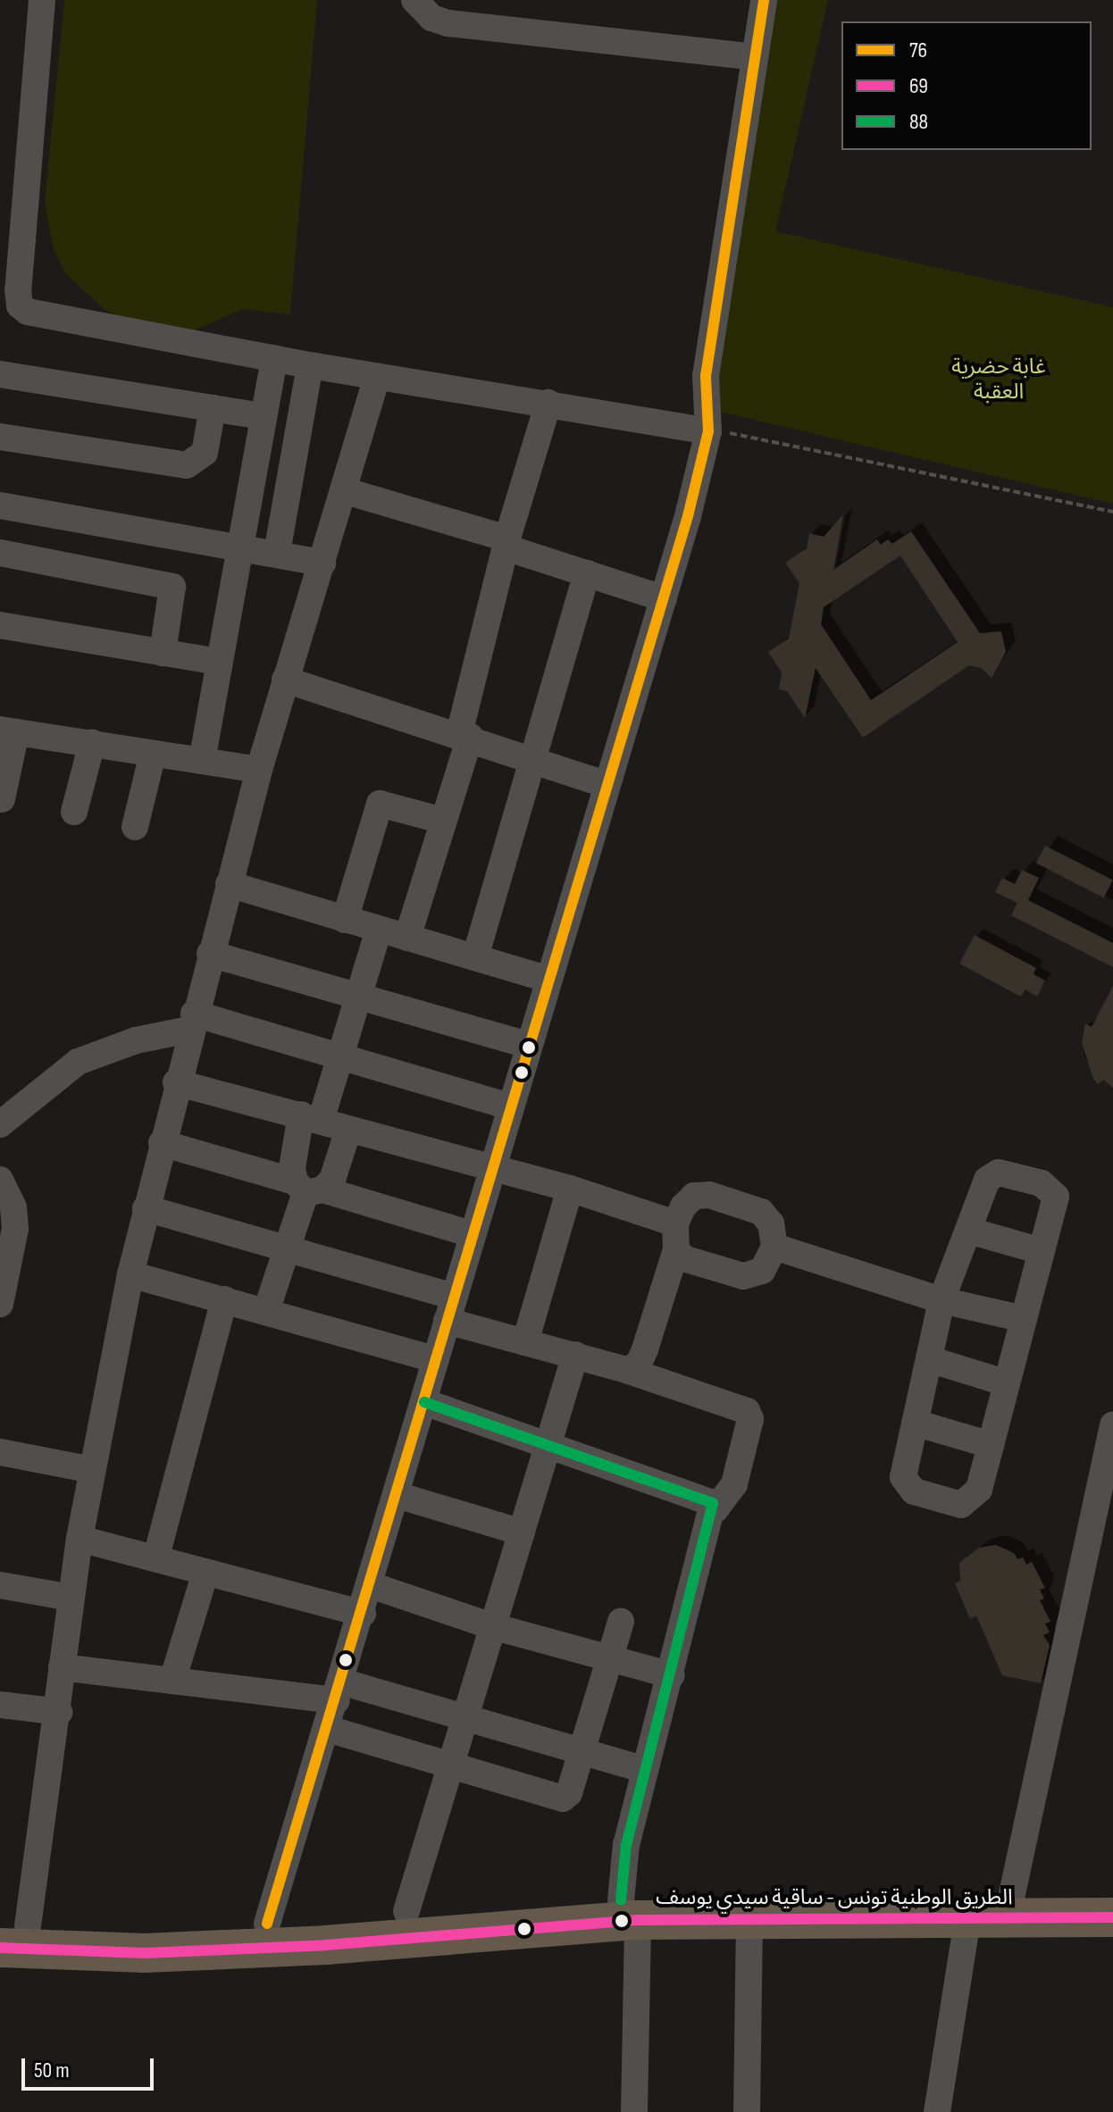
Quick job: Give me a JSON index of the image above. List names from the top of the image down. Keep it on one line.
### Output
{"streets":{"highway":["الطريق الوطنية تونس - ساقية سيدي يوسف"]},"parks":["غابة حضرية العقبة"],"lines":["transit line 76","transit line 88","transit line 69"],"legend":["76","69","88"],"scale_bar":"50 m"}
